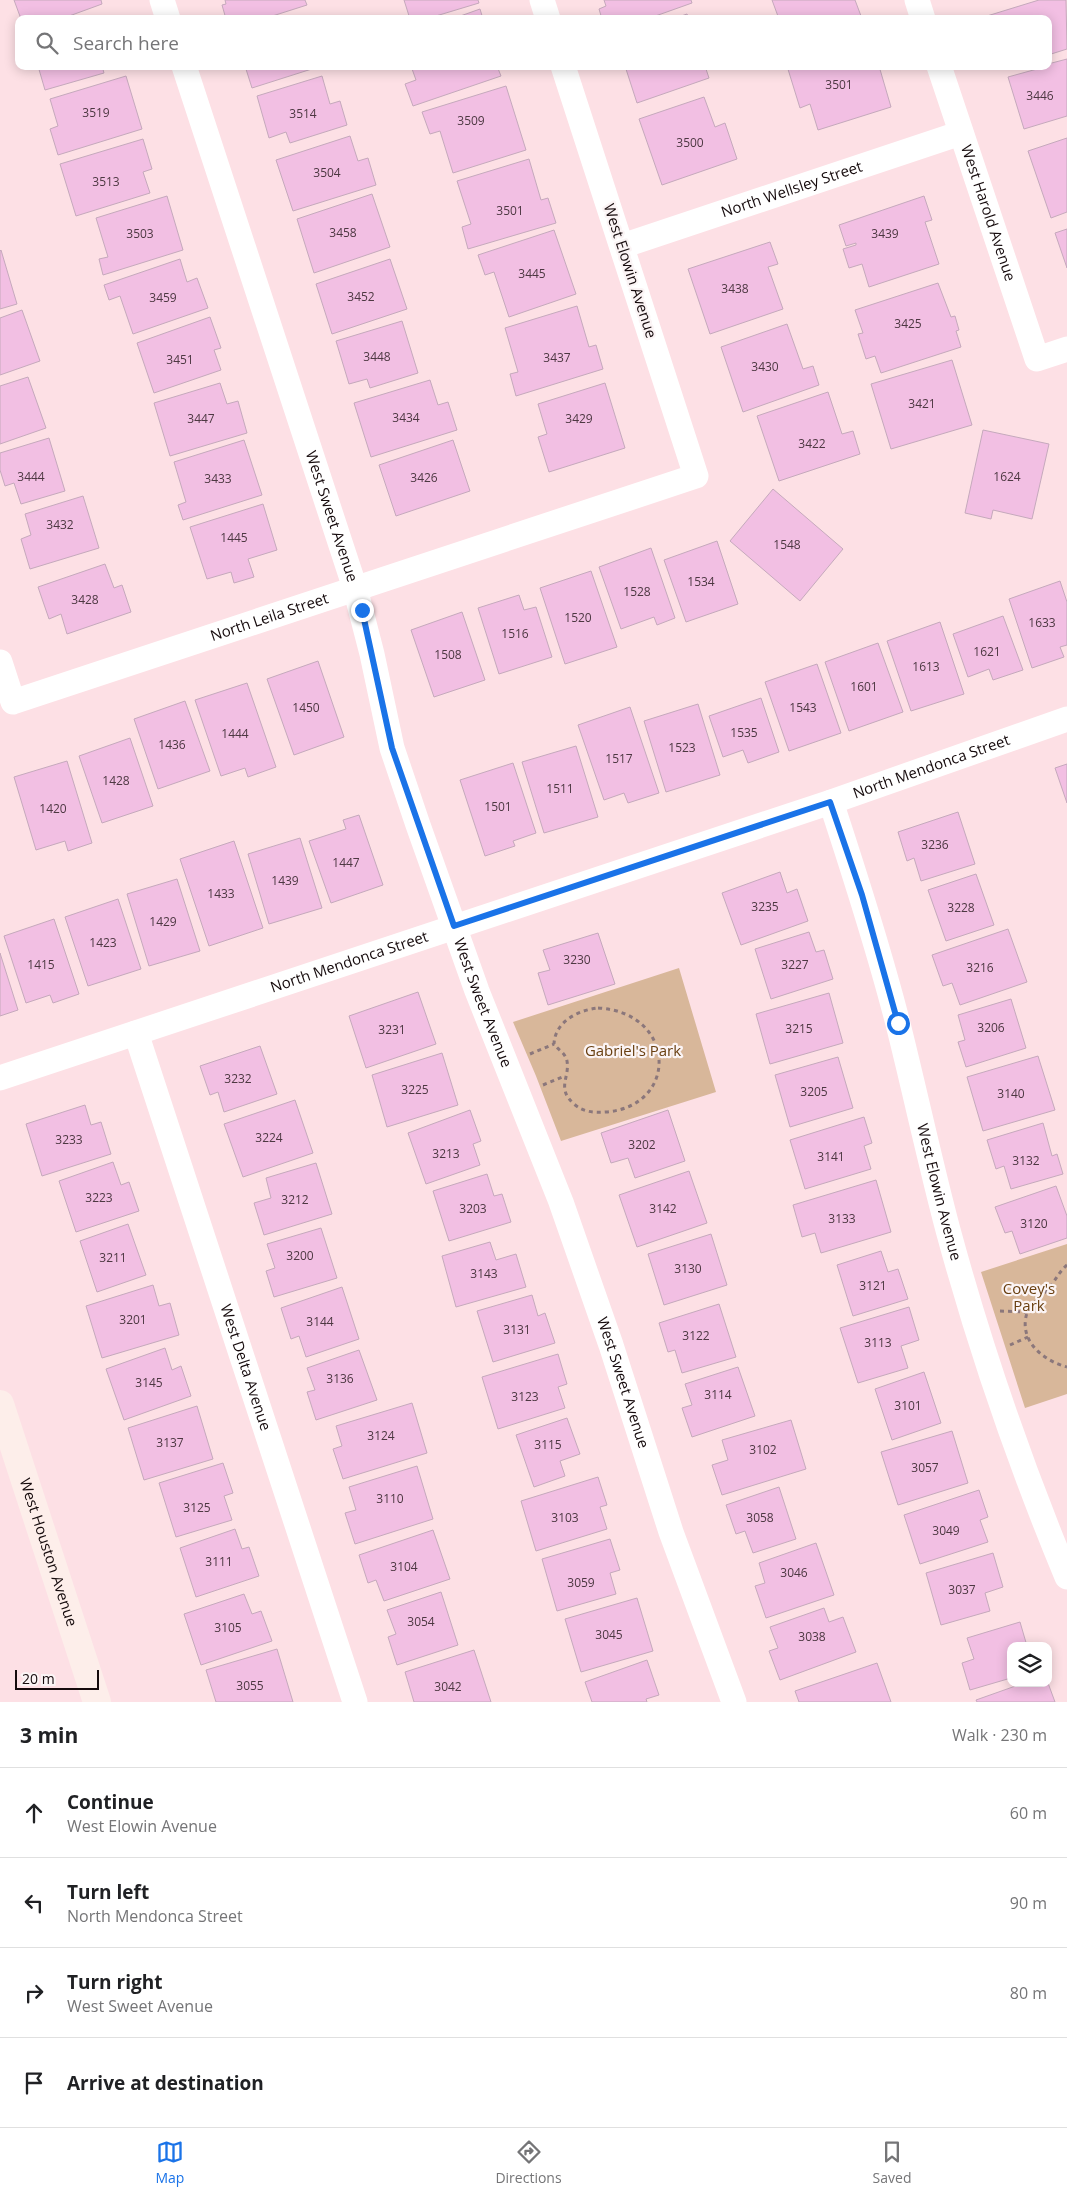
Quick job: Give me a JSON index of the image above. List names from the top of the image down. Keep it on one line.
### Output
{"streets":{"main road":["West Houston Avenue"],"street":["North Wellsley Street","West Harold Avenue","West Elowin Avenue","West Sweet Avenue","North Leila Street","North Mendonca Street","West Delta Avenue"]},"crossings":[["North Wellsley Street","West Harold Avenue"],["North Wellsley Street","West Elowin Avenue"],["West Elowin Avenue","North Leila Street"],["West Elowin Avenue","North Mendonca Street"],["West Sweet Avenue","North Leila Street"],["West Sweet Avenue","North Mendonca Street"],["North Mendonca Street","West Delta Avenue"]],"parks":["Gabriel's Park","Covey's Park"],"house_numbers":["3501","3446","3519","3514","3509","3500","3504","3513","3501","3458","3503","3439","3445","3438","3452","3459","3425","3448","3437","3451","3430","3421","3434","3447","3429","3422","3444","1624","3426","3433","3432","1445","1548","1534","1528","3428","1520","1633","1516","1621","1508","1613","1601","1450","1543","1535","1444","1436","1523","1517","1428","1511","1501","1420","3236","1447","1439","1433","3235","3228","1429","1423","3230","1415","3227","3216","3206","3215","3231","3232","3225","3205","3140","3224","3233","3202","3213","3141","3132","3223","3212","3203","3142","3133","3120","3200","3211","3130","3143","3121","3201","3144","3131","3122","3113","3136","3145","3114","3123","3101","3124","3137","3115","3102","3057","3110","3125","3103","3058","3049","3111","3104","3046","3059","3037","3054","3105","3045","3038","3055","3042"],"scale_bar":"20 m","page":{"search":"Search here","scale":"20 m","heading":["3 min","Walk · 230 m"],"list":[["Continue","West Elowin Avenue","60 m"],["Turn left","North Mendonca Street","90 m"],["Turn right","West Sweet Avenue","80 m"],"Arrive at destination"],"nav":["Map","Directions","Saved"]}}
